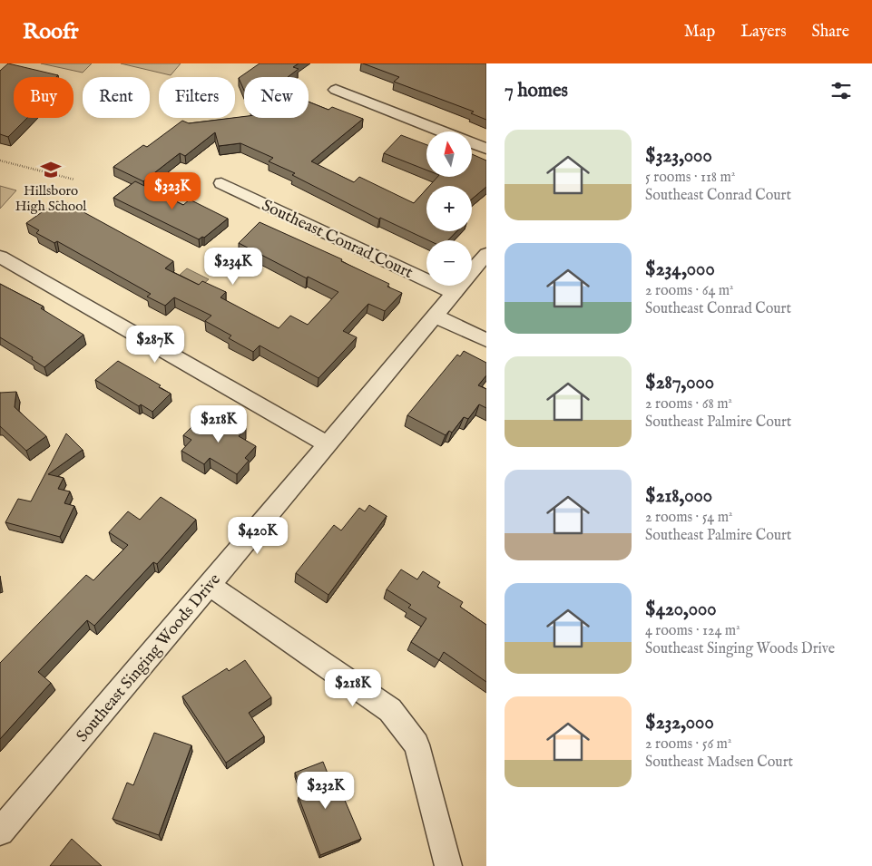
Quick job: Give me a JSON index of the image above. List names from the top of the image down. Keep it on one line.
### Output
{"streets":{"street":["Southeast Conrad Court","Southeast Singing Woods Drive"]},"crossings":[["Southeast Conrad Court","Southeast Singing Woods Drive"]],"places":{"school or university":["Hillsboro High School"]},"north":"top","page":{"header":"Roofr","nav":["Map","Layers","Share"],"heading":"7 homes","chip":["Buy","Rent","Filters","New"],"list":[{"name":"$323,000","note":"5 rooms · 118 m² · Southeast Conrad Court"},{"name":"$234,000","note":"2 rooms · 64 m² · Southeast Conrad Court"},{"name":"$287,000","note":"2 rooms · 68 m² · Southeast Palmire Court"},{"name":"$218,000","note":"2 rooms · 54 m² · Southeast Palmire Court"},{"name":"$420,000","note":"4 rooms · 124 m² · Southeast Singing Woods Drive"},{"name":"$232,000","note":"2 rooms · 56 m² · Southeast Madsen Court"}],"map_buttons":["+","−"],"price":["$323K","$234K","$287K","$218K","$420K","$218K","$232K"]}}
